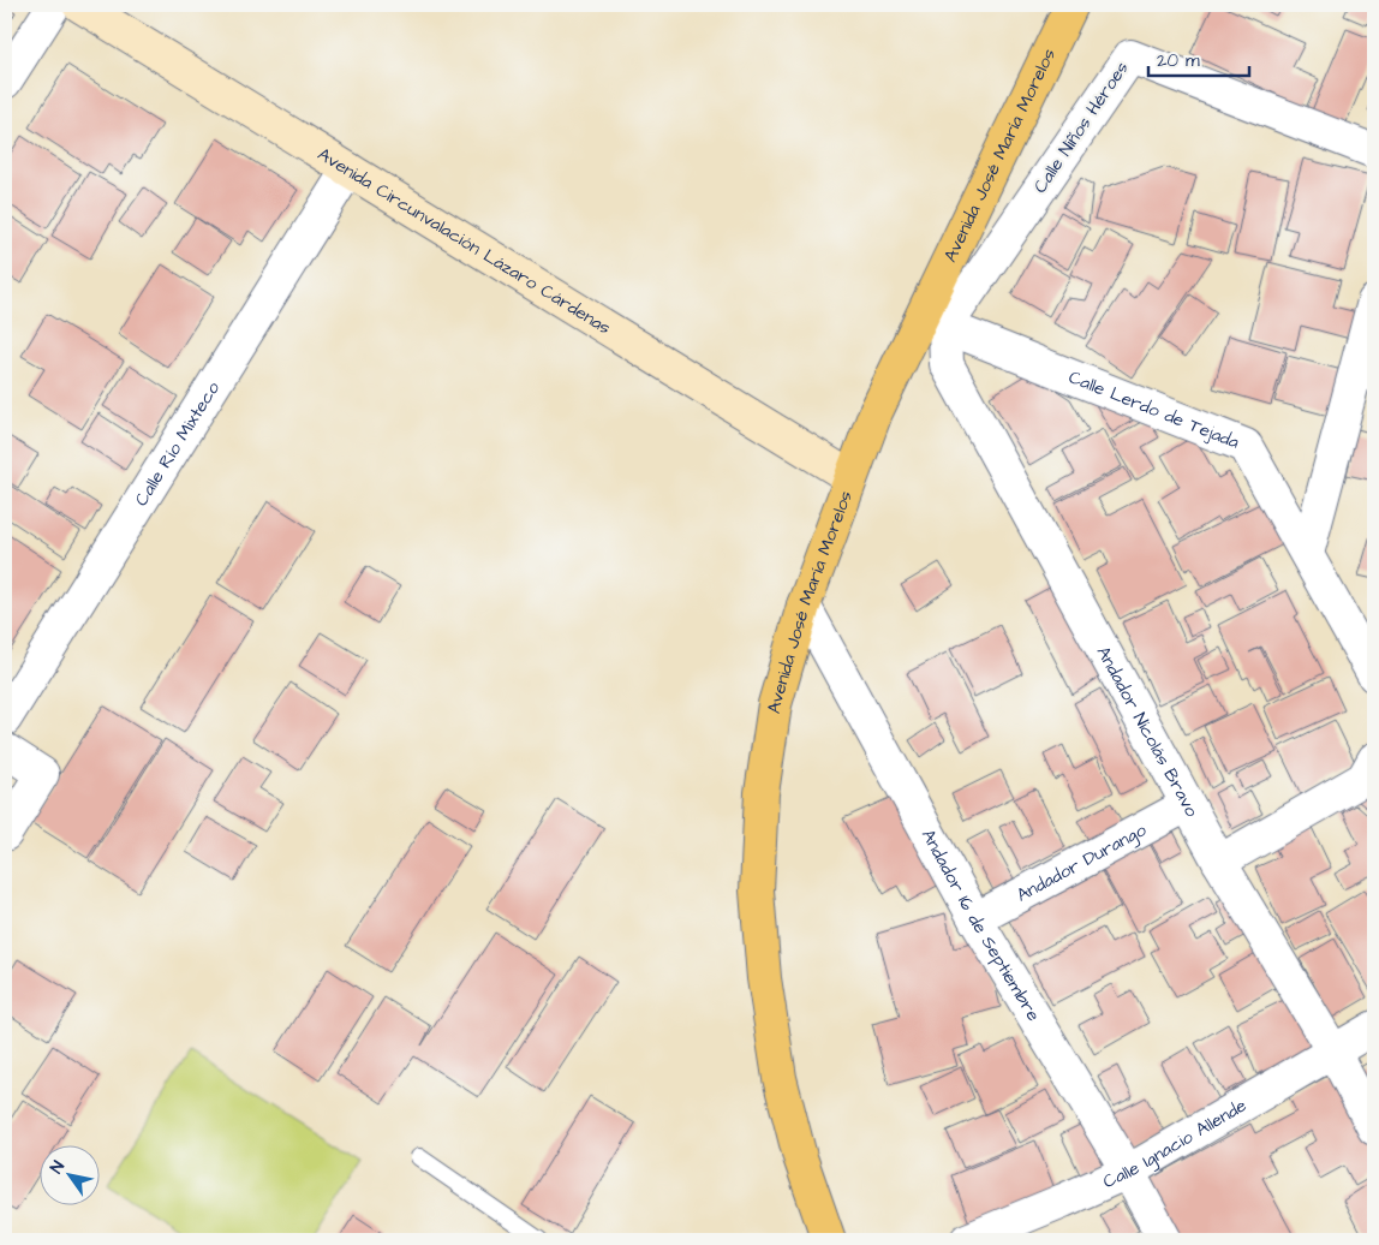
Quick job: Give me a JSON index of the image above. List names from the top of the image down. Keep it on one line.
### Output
{"streets":{"main road":["Avenida José María Morelos"],"street":["Calle Niños Héroes","Avenida Circunvalación Lázaro Cárdenas","Calle Lerdo de Tejada","Calle Río Mixteco","Andador Nicolás Bravo","Andador Durango","Andador 16 de Septiembre","Calle Ignacio Allende"]},"crossings":[["Calle Niños Héroes","Avenida José María Morelos"],["Calle Niños Héroes","Calle Lerdo de Tejada"],["Calle Niños Héroes","Andador Nicolás Bravo"],["Avenida José María Morelos","Avenida Circunvalación Lázaro Cárdenas"],["Avenida José María Morelos","Calle Lerdo de Tejada"],["Avenida José María Morelos","Andador Nicolás Bravo"],["Avenida José María Morelos","Andador 16 de Septiembre"],["Avenida Circunvalación Lázaro Cárdenas","Calle Río Mixteco"],["Calle Lerdo de Tejada","Andador Nicolás Bravo"],["Andador Nicolás Bravo","Andador Durango"],["Andador Nicolás Bravo","Calle Ignacio Allende"],["Andador Durango","Andador 16 de Septiembre"],["Andador 16 de Septiembre","Calle Ignacio Allende"]],"scale_bar":"20 m","north":"top left"}
